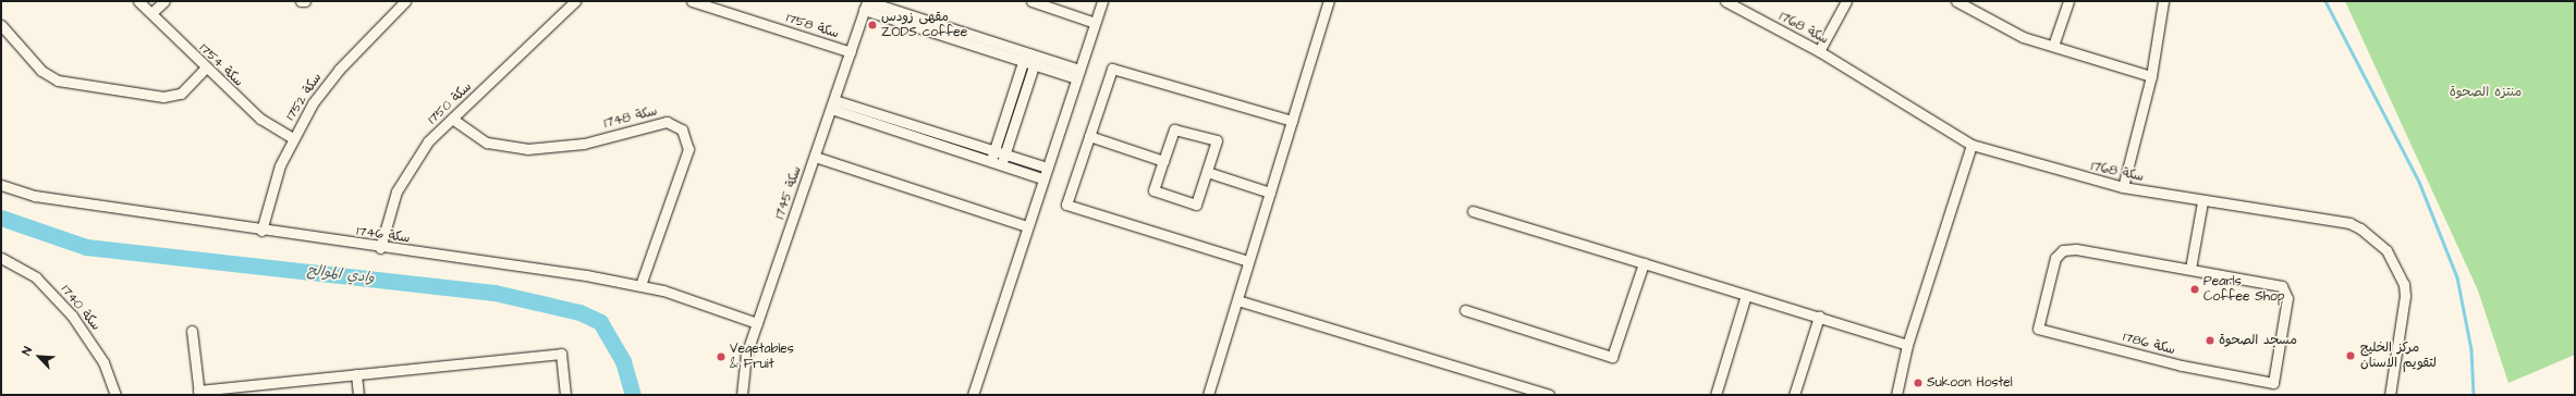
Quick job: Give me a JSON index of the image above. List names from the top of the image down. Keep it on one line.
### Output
{"streets":{"street":["سكة 1758","سكة 1768","سكة 1754","سكة 1752","سكة 1750","سكة 1748","سكة 1745","سكة 1746","سكة 1740","سكة 1786"]},"crossings":[["سكة 1758","سكة 1745"],["سكة 1754","سكة 1752"],["سكة 1752","سكة 1746"],["سكة 1750","سكة 1748"],["سكة 1750","سكة 1746"],["سكة 1748","سكة 1746"],["سكة 1745","سكة 1746"]],"water":["وادي الموالح"],"parks":["منتزه الصحوة"],"places":["مقهى زودس ZODS coffee","Pearls Coffee Shop","مسجد الصحوة","مركز الخليج لتقويم الاسنان","Vegetables & Fruit","Sukoon Hostel"],"north":"top left"}
